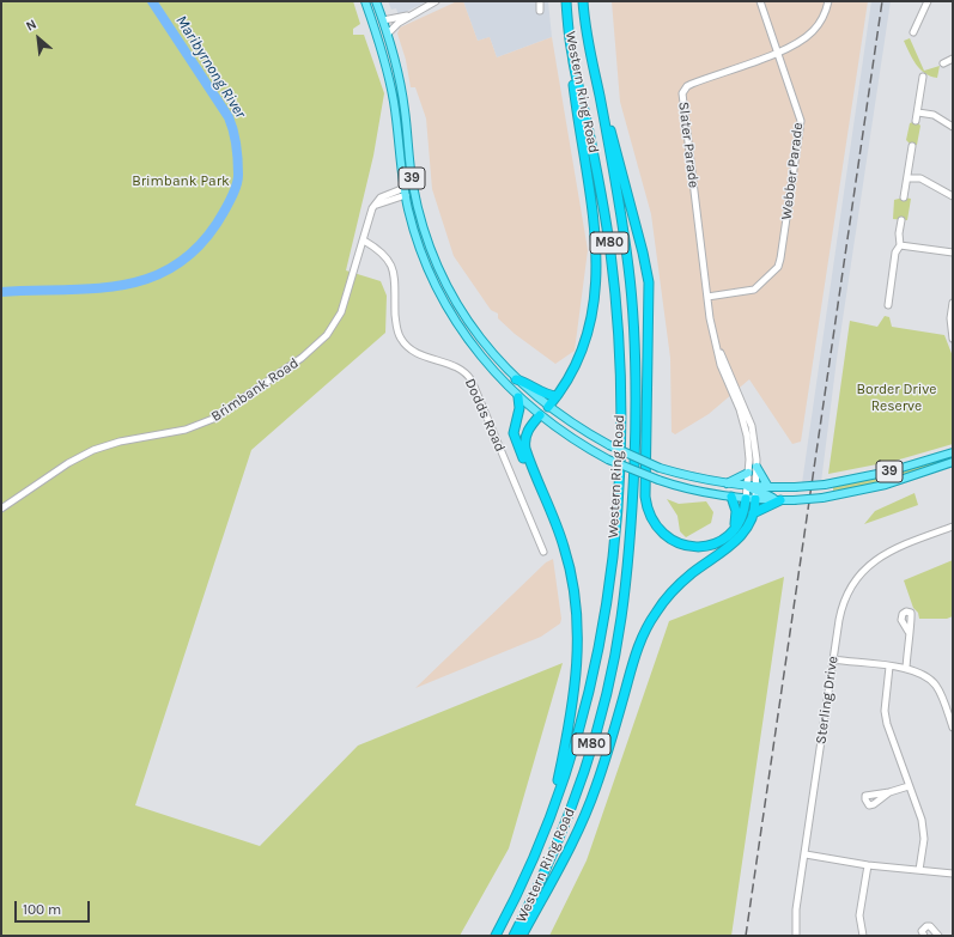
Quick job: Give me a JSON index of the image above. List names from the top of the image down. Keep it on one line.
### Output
{"streets":{"highway":["Western Ring Road","M80"],"main road":["39"],"street":["Slater Parade","Webber Parade","Brimbank Road","Dodds Road","Sterling Drive"]},"crossings":[["Slater Parade","Webber Parade"],["Slater Parade","39"],["39","Brimbank Road"],["Brimbank Road","Dodds Road"]],"water":["Maribyrnong River"],"parks":["Brimbank Park","Border Drive Reserve"],"scale_bar":"100 m","north":"top left"}
